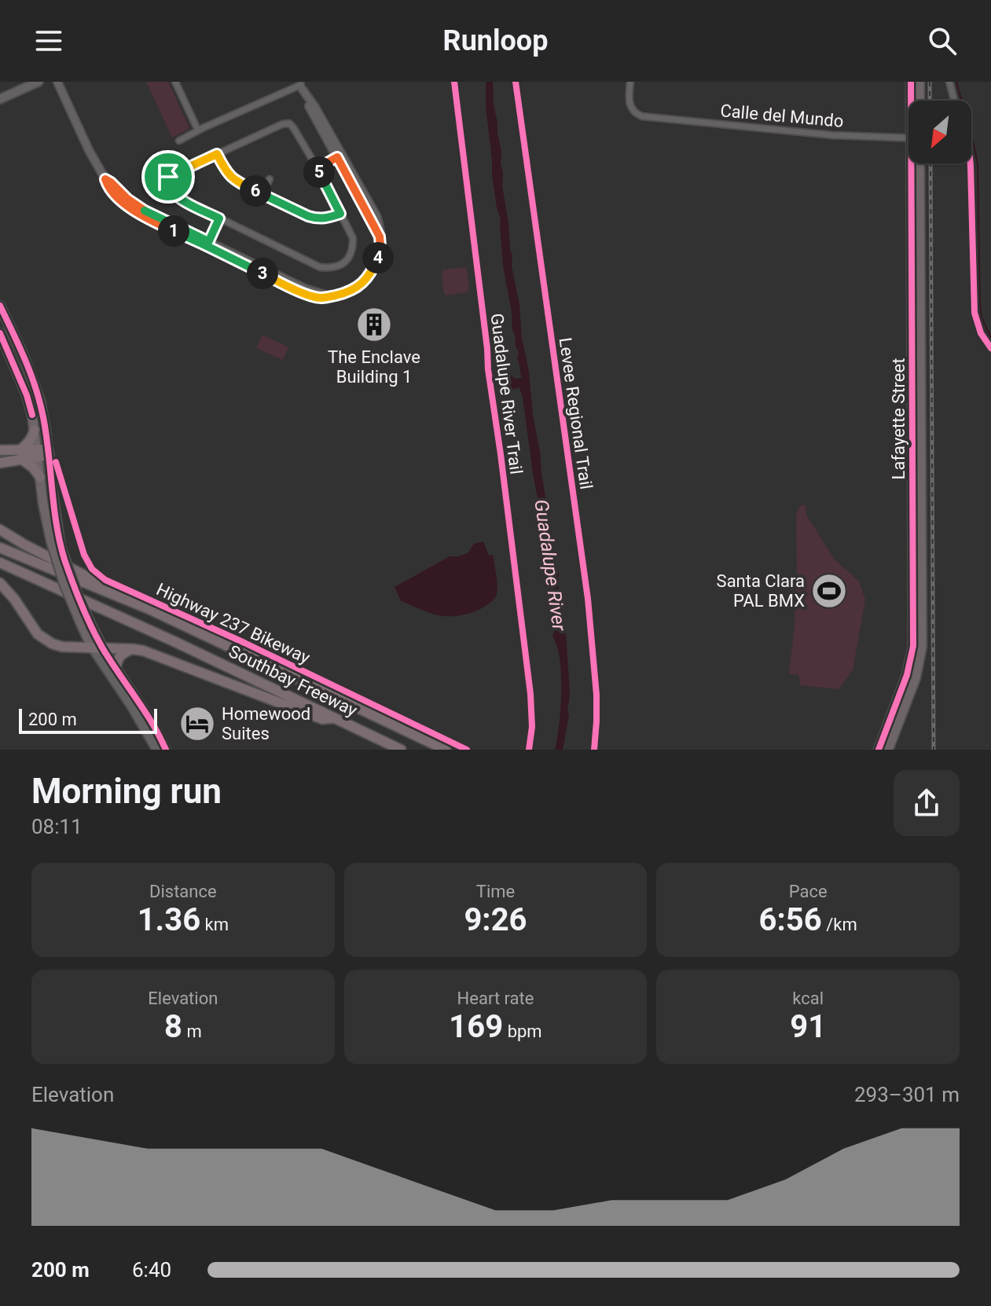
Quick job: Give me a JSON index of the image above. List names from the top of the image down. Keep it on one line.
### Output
{"streets":{"highway":["Southbay Freeway"],"main road":["Lafayette Street"],"street":["Calle del Mundo"],"cycle path":["Guadalupe River Trail","Levee Regional Trail","Highway 237 Bikeway"]},"water":["Guadalupe River"],"places":{"building":["The Enclave Building 1"],"sports":["Santa Clara PAL BMX"],"hotel":["Homewood Suites"]},"scale_bar":"200 m","north":"bottom left","page":{"header":"Runloop","pins":["5","6","1","4","3"],"scale":"200 m","heading":["Morning run","08:11"],"stats":[["Distance","1.36 km"],["Time","9:26"],["Pace","6:56 /km"],["Elevation","8 m"],["Heart rate","169 bpm"],["kcal","91"]],"chart":["Elevation","293–301 m"],"list":[{"name":"200 m","note":"6:40"}]}}
